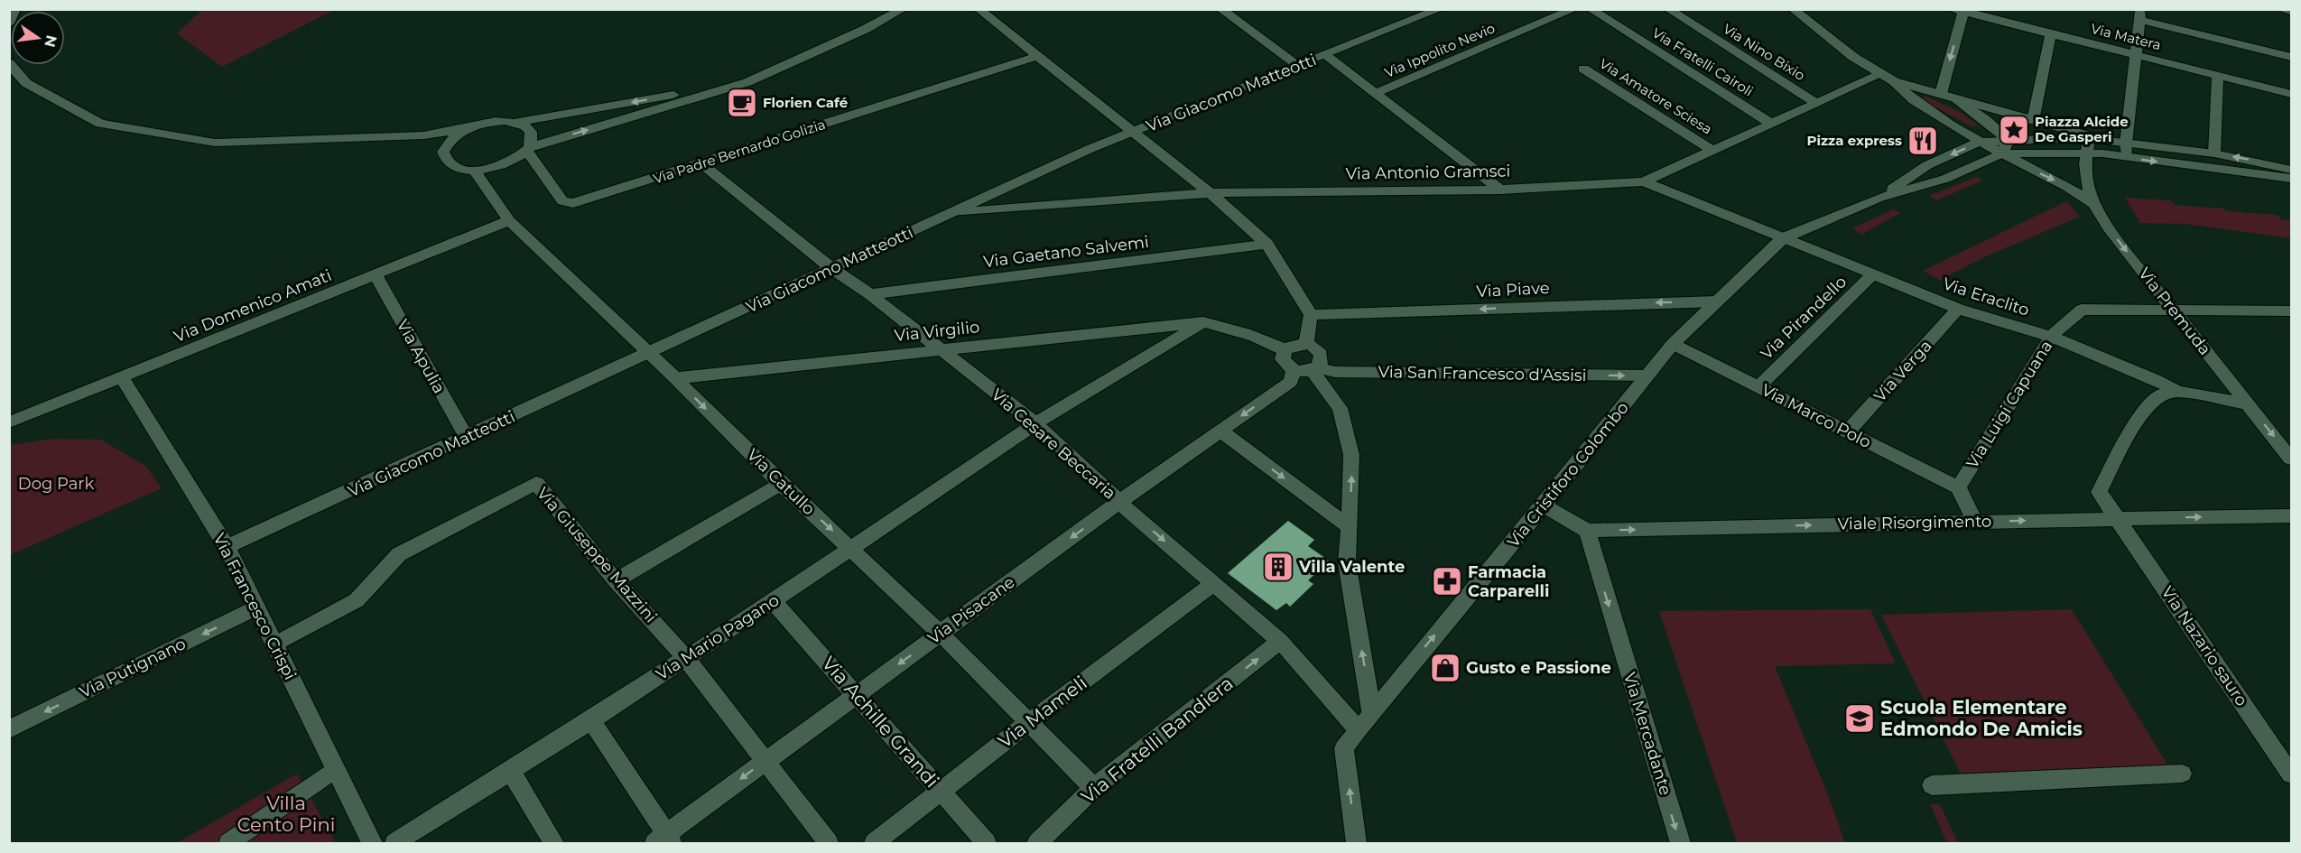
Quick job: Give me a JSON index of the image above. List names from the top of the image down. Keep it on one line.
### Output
{"streets":{"street":["Via Matera","Via Ippolito Nevio","Via Nino Bixio","Via Fratelli Cairoli","Via Giacomo Matteotti","Via Amatore Sciesa","Via Padre Bernardo Golizia","Via Antonio Gramsci","Via Gaetano Salvemi","Via Piave","Via Eraclito","Via Domenico Amati","Via Premuda","Via Pirandello","Via Virgilio","Via Apulia","Via Verga","Via San Francesco d'Assisi","Via Luigi Capuana","Via Marco Polo","Via Cesare Beccaria","Via Cristiforo Colombo","Via Catullo","Viale Risorgimento","Via Giuseppe Mazzini","Via Francesco Crispi","Via Pisacane","Via Mario Pagano","Via Nazario sauro","Via Putignano","Via Mameli","Via Achille Grandi","Via Mercadante","Via Fratelli Bandiera"]},"crossings":[["Via Nino Bixio","Via Antonio Gramsci"],["Via Fratelli Cairoli","Via Antonio Gramsci"],["Via Giacomo Matteotti","Via Antonio Gramsci"],["Via Giacomo Matteotti","Via Apulia"],["Via Giacomo Matteotti","Via Cesare Beccaria"],["Via Giacomo Matteotti","Via Catullo"],["Via Giacomo Matteotti","Via Francesco Crispi"],["Via Amatore Sciesa","Via Antonio Gramsci"],["Via Padre Bernardo Golizia","Via Cesare Beccaria"],["Via Antonio Gramsci","Via Eraclito"],["Via Gaetano Salvemi","Via Cesare Beccaria"],["Via Piave","Via Cristiforo Colombo"],["Via Eraclito","Via Pirandello"],["Via Eraclito","Via Verga"],["Via Eraclito","Via Luigi Capuana"],["Via Eraclito","Via Cristiforo Colombo"],["Via Eraclito","Via Nazario sauro"],["Via Domenico Amati","Via Apulia"],["Via Domenico Amati","Via Catullo"],["Via Domenico Amati","Via Francesco Crispi"],["Via Premuda","Via Luigi Capuana"],["Via Pirandello","Via Marco Polo"],["Via Virgilio","Via Cesare Beccaria"],["Via Virgilio","Via Catullo"],["Via Virgilio","Via Mario Pagano"],["Via Verga","Via Marco Polo"],["Via San Francesco d'Assisi","Via Cristiforo Colombo"],["Via San Francesco d'Assisi","Via Pisacane"],["Via Luigi Capuana","Via Marco Polo"],["Via Marco Polo","Via Cristiforo Colombo"],["Via Cesare Beccaria","Via Cristiforo Colombo"],["Via Cesare Beccaria","Via Pisacane"],["Via Cesare Beccaria","Via Mario Pagano"],["Via Cesare Beccaria","Via Mameli"],["Via Cesare Beccaria","Via Fratelli Bandiera"],["Via Catullo","Via Pisacane"],["Via Catullo","Via Mario Pagano"],["Via Catullo","Via Mameli"],["Via Catullo","Via Fratelli Bandiera"],["Viale Risorgimento","Via Nazario sauro"],["Viale Risorgimento","Via Mercadante"],["Via Giuseppe Mazzini","Via Francesco Crispi"],["Via Giuseppe Mazzini","Via Pisacane"],["Via Giuseppe Mazzini","Via Mario Pagano"],["Via Francesco Crispi","Via Putignano"],["Via Pisacane","Via Achille Grandi"],["Via Mario Pagano","Via Achille Grandi"],["Via Mameli","Via Achille Grandi"]],"one_way":["Via Piave","Via Premuda","Via San Francesco d'Assisi","Via Cristiforo Colombo","Viale Risorgimento","Via Pisacane","Via Putignano","Via Mercadante","Via Fratelli Bandiera"],"parks":["Dog Park","Villa Cento Pini"],"places":{"cafe":["Florien Café"],"place":["Piazza Alcide De Gasperi"],"restaurant":["Pizza express"],"building":["Villa Valente"],"pharmacy":["Farmacia Carparelli"],"shop":["Gusto e Passione"],"school or university":["Scuola Elementare Edmondo De Amicis"]},"north":"right"}
